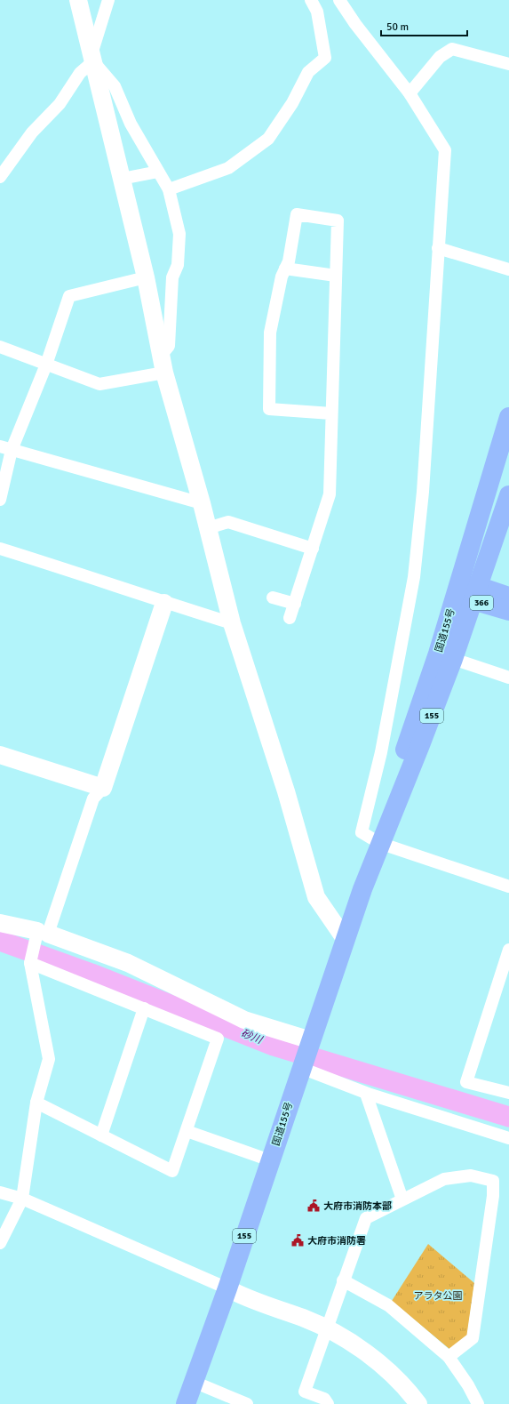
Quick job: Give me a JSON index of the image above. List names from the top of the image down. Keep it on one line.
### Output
{"streets":{"highway":["366","国道155号","155"]},"crossings":[["366","国道155号"]],"water":["砂川"],"parks":["アラタ公園"],"places":{"public building":["大府市消防本部","大府市消防署"]},"scale_bar":"50 m"}
